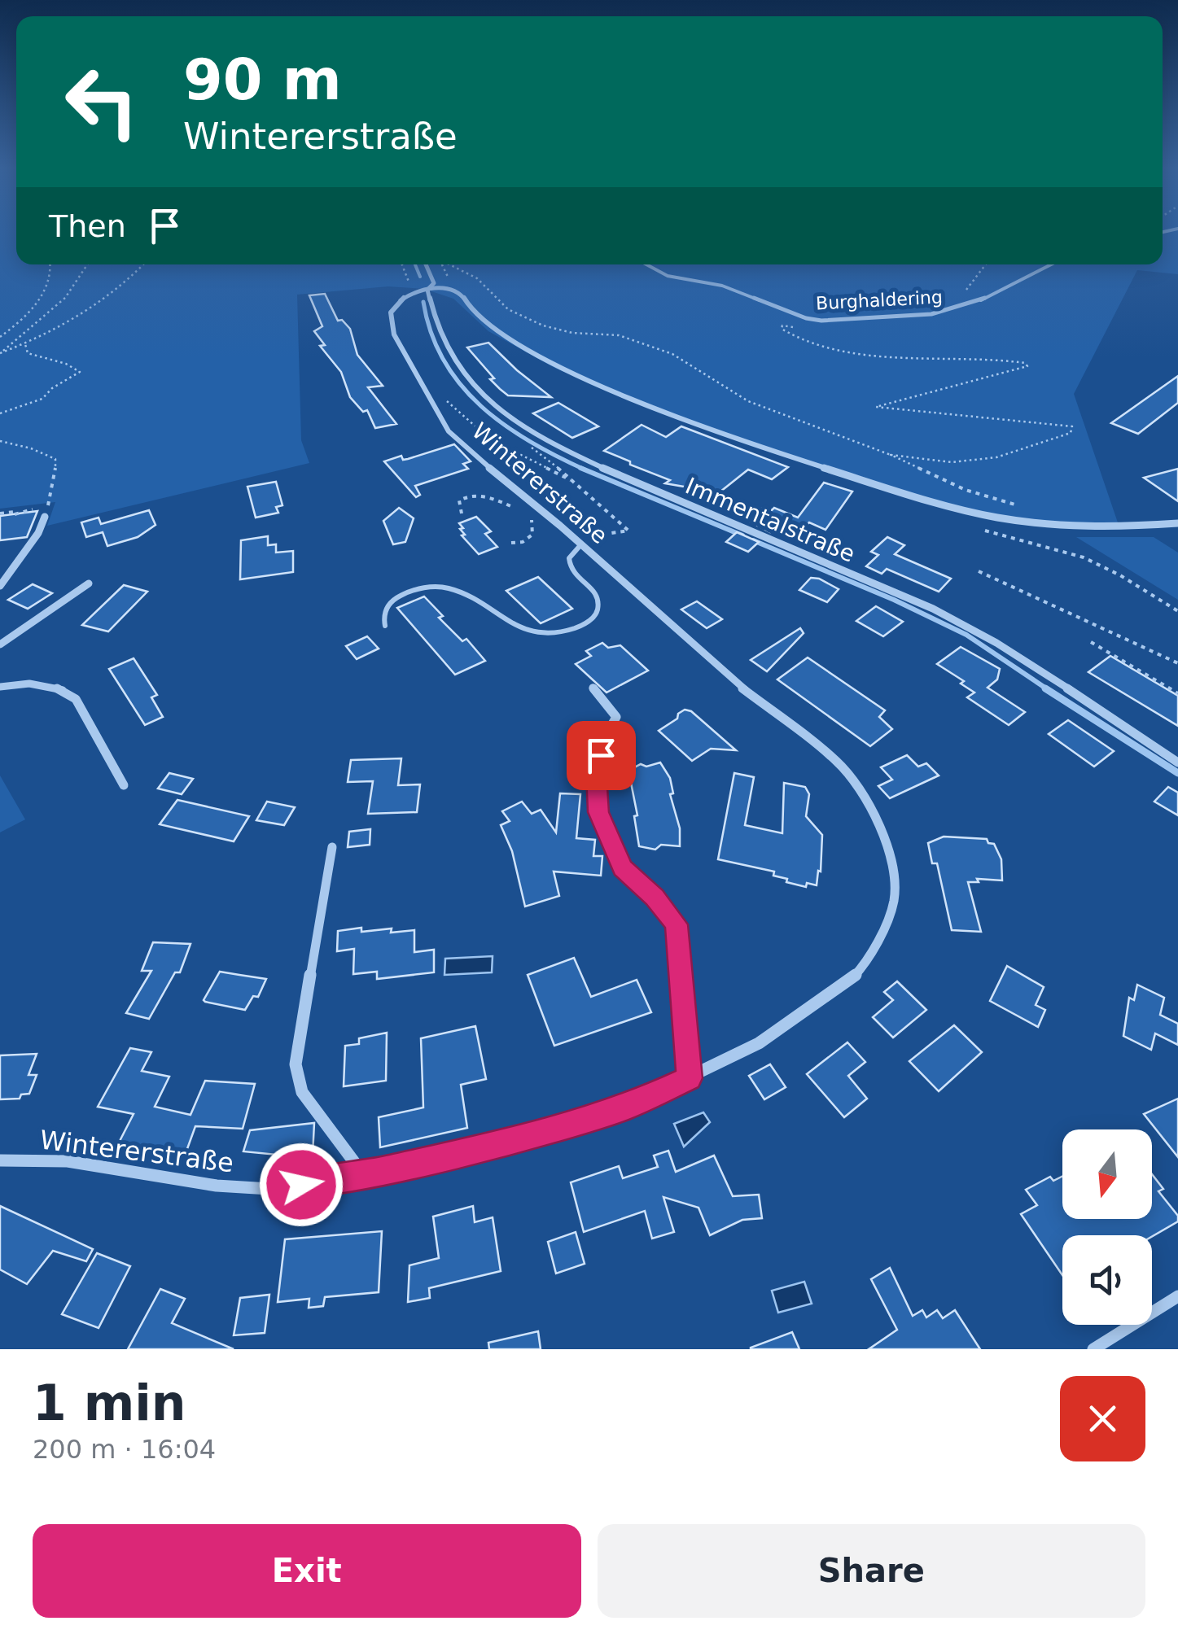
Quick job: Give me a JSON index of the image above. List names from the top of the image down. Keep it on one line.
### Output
{"streets":{"street":["Wintererstraße","Immentalstraße"],"lane":["Burghaldering"]},"crossings":[["Wintererstraße","Immentalstraße"]],"north":"bottom","page":{"turn":["90 m","Wintererstraße"],"then":"Then","heading":["1 min","200 m · 16:04"],"buttons":["Exit","Share"]}}
